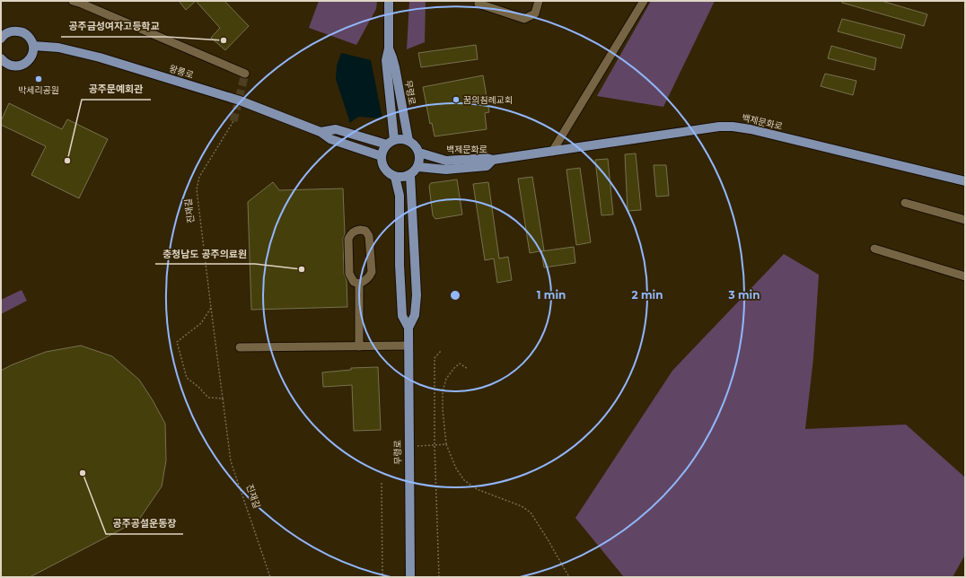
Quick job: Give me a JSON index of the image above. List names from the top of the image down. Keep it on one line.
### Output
{"streets":{"main road":["왕릉로","무령로","백제문화로"],"path":["진재길"]},"crossings":[["왕릉로","무령로"],["왕릉로","백제문화로"],["무령로","백제문화로"]],"places":["공주금성여자고등학교","박세리공원","꿈의침례교회","공주문예회관","충청남도 공주의료원","공주공설운동장"],"rings":["1 min","2 min","3 min"]}
